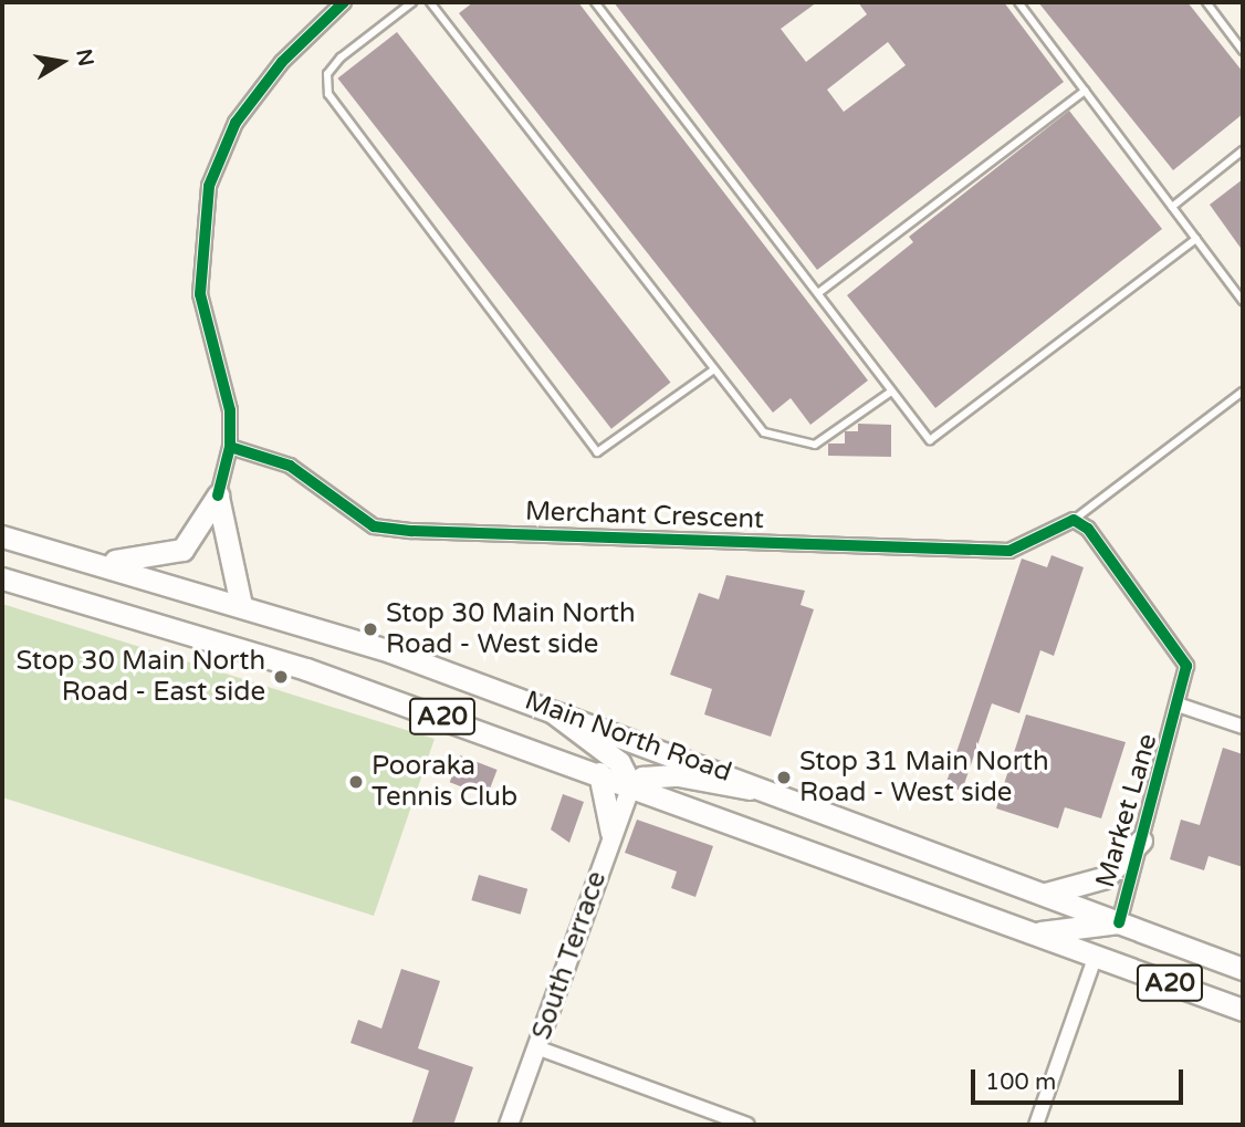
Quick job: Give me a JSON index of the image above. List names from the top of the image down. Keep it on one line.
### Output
{"streets":{"highway":["A20","Main North Road"],"street":["Merchant Crescent","Market Lane","South Terrace"]},"crossings":[["Merchant Crescent","Market Lane"],["Main North Road","Market Lane"],["Main North Road","South Terrace"]],"places":["Stop 30 Main North Road - West side","Stop 30 Main North Road - East side","Stop 31 Main North Road - West side","Pooraka Tennis Club"],"scale_bar":"100 m","north":"right"}
